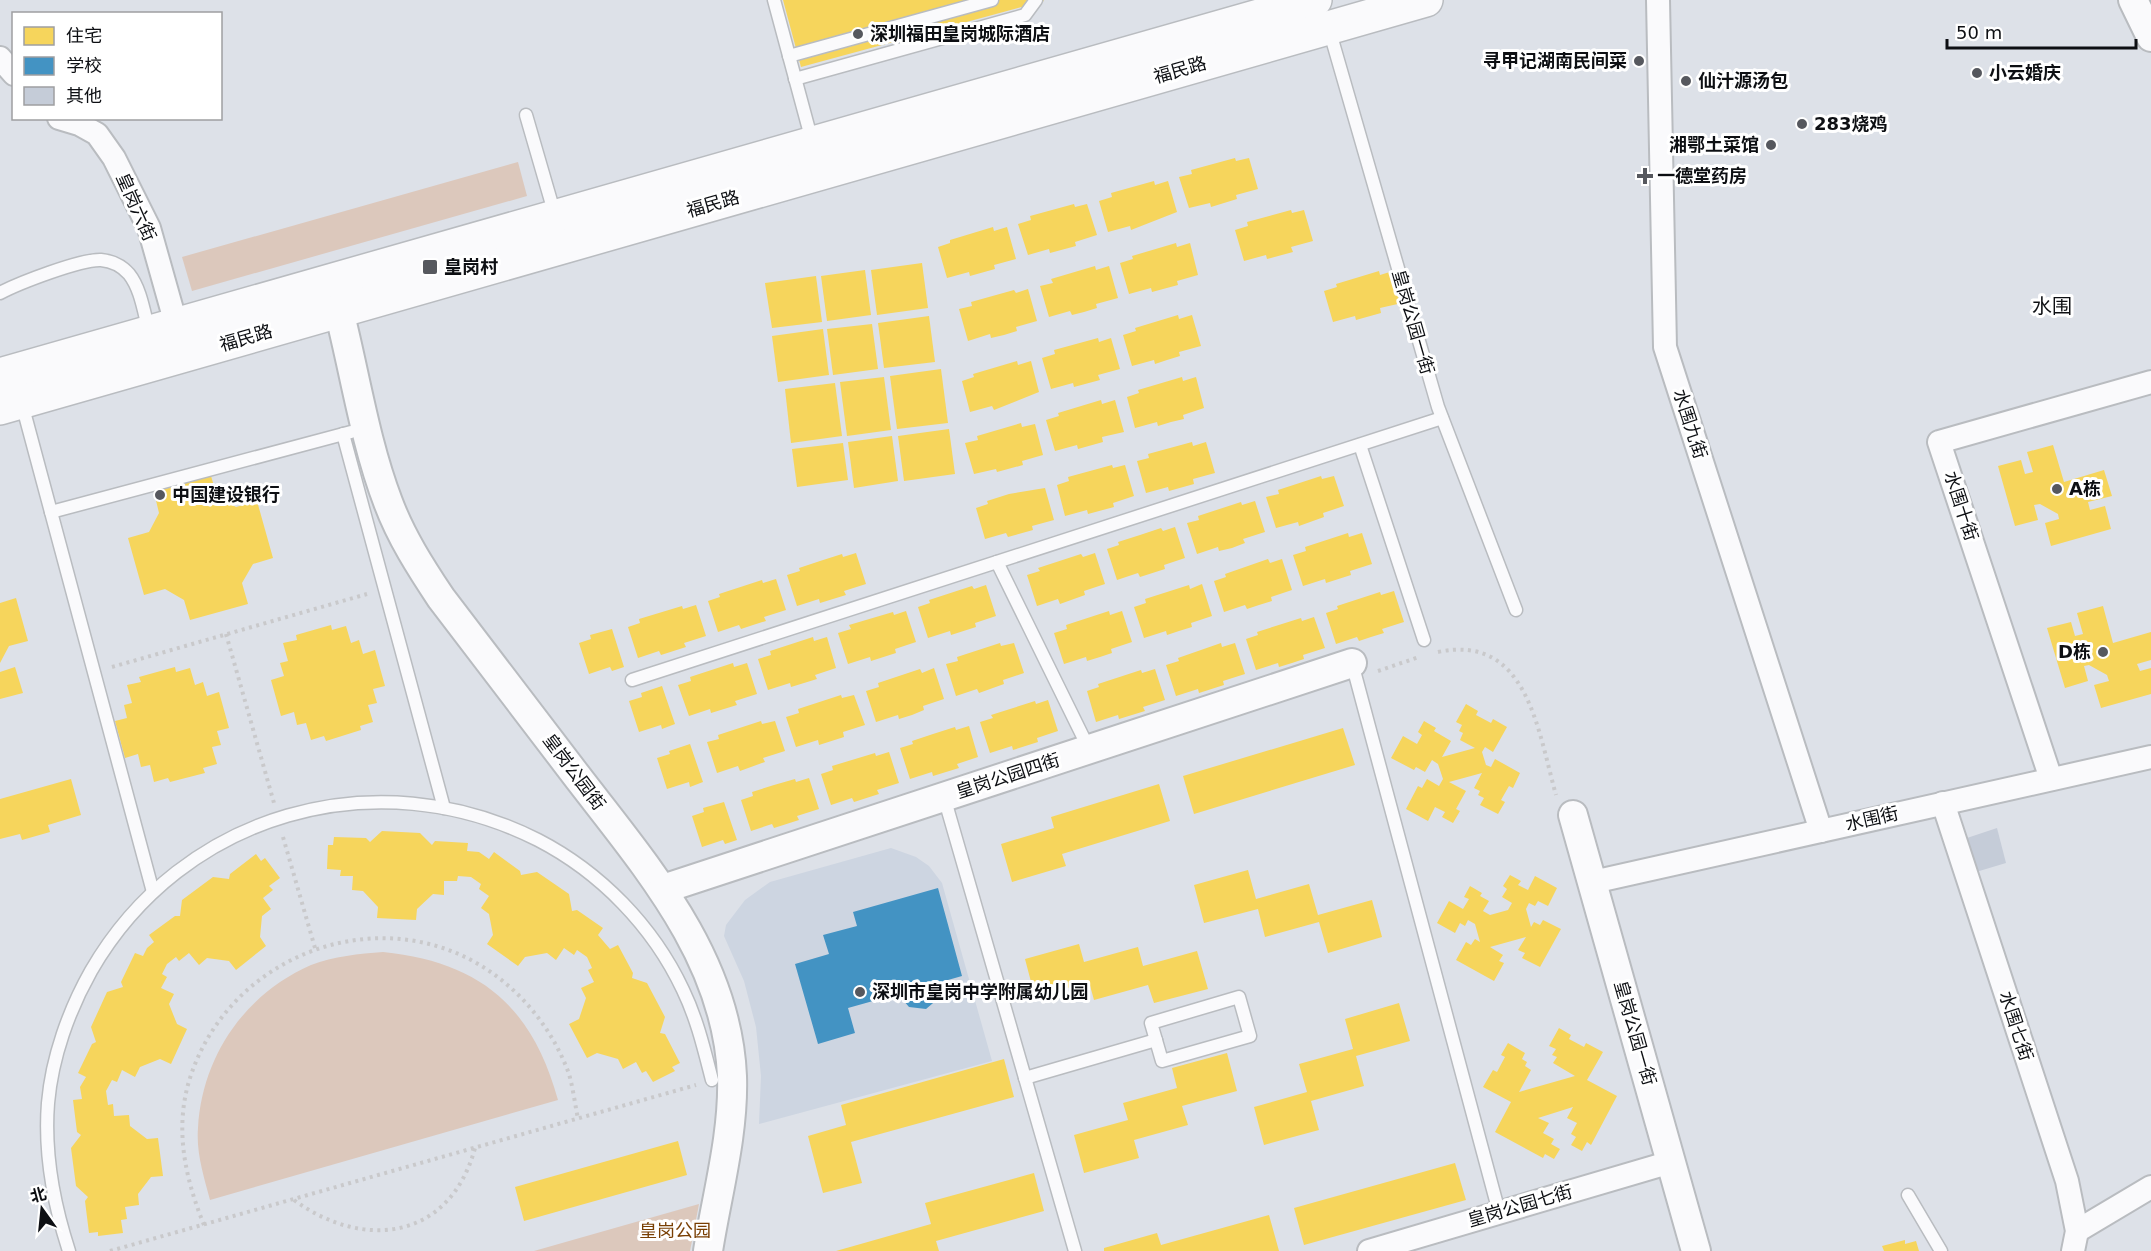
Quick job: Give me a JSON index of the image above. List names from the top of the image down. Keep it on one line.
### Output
{"streets":{"main road":["福民路"],"street":["皇岗六街","皇岗公园一街","水围九街","水围十街","皇岗公园街","皇岗公园四街","水围街","水围七街","皇岗公园七街"]},"crossings":[["福民路","皇岗六街"],["福民路","皇岗公园一街"],["福民路","皇岗公园街"],["皇岗公园一街","水围街"],["皇岗公园一街","皇岗公园七街"],["水围九街","水围街"],["水围十街","水围街"],["皇岗公园街","皇岗公园四街"],["水围街","水围七街"]],"districts":["水围"],"parks":["皇岗公园"],"places":{"other":["深圳福田皇岗城际酒店","寻甲记湖南民间菜","小云婚庆","仙汁源汤包","283烧鸡","湘鄂土菜馆","A栋","中国建设银行","D栋","深圳市皇岗中学附属幼儿园"],"health":["一德堂药房"],"transit":["皇岗村"]},"legend":["住宅","学校","其他"],"scale_bar":"50 m","north":"top"}
